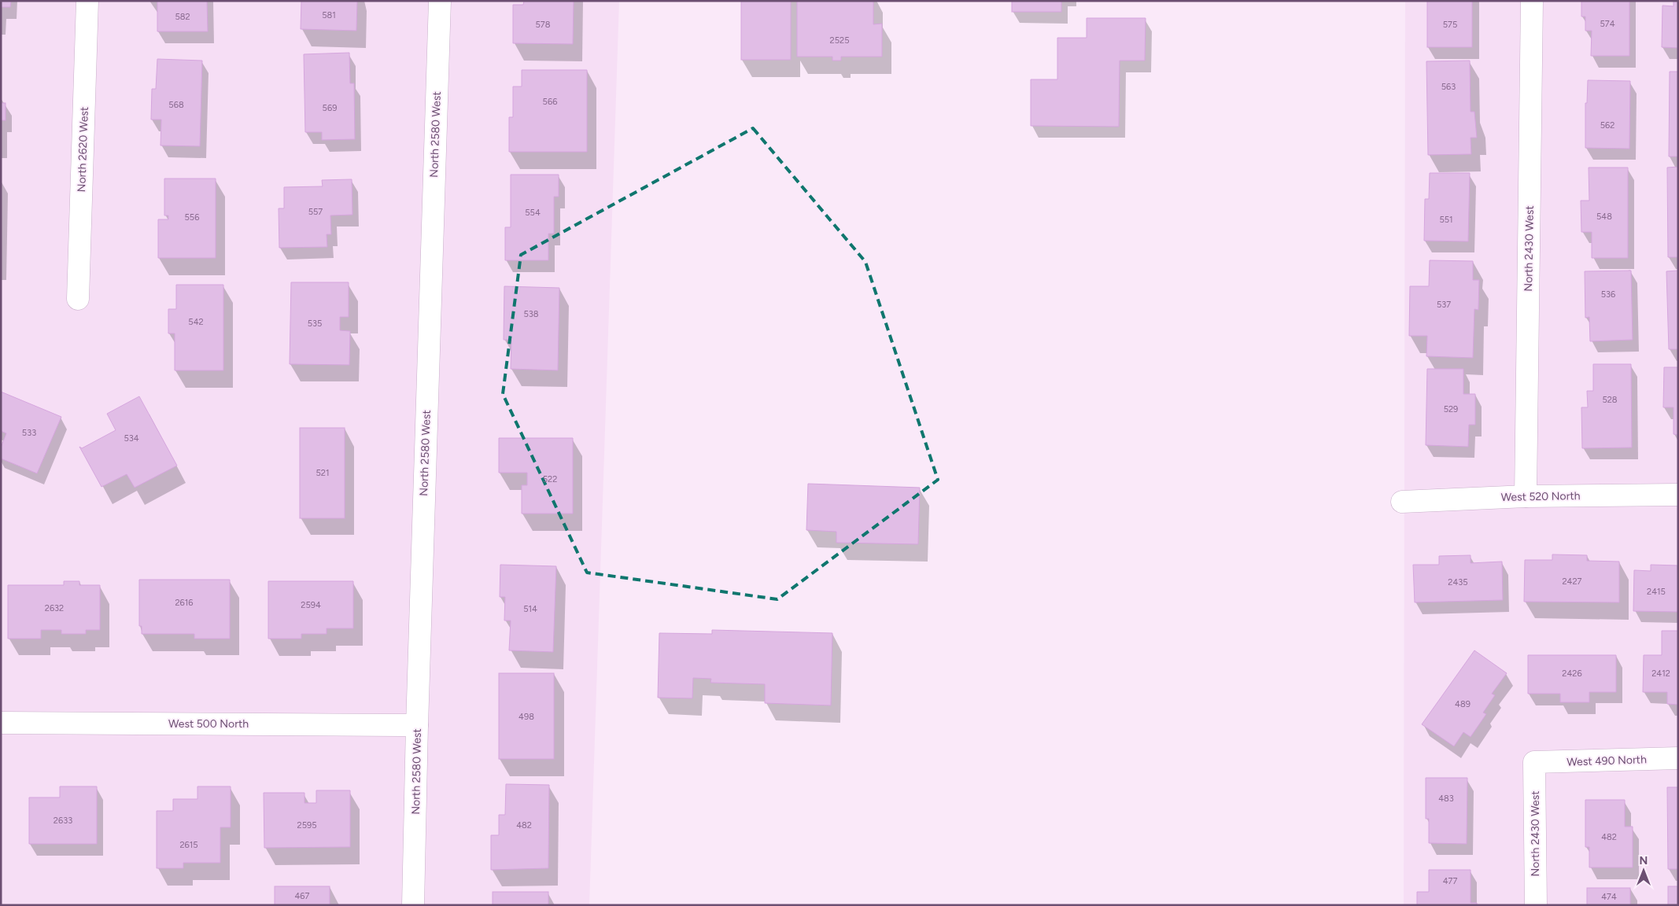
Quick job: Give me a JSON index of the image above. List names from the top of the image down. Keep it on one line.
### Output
{"streets":{"street":["North 2580 West","North 2620 West","North 2430 West","West 520 North","West 500 North","West 490 North"]},"crossings":[["North 2580 West","West 500 North"],["North 2430 West","West 520 North"],["North 2430 West","West 490 North"]],"house_numbers":["581","582","574","578","575","2525","563","566","568","569","562","557","554","548","556","551","536","537","538","542","535","528","529","533","534","521","522","2427","2435","2415","2616","2594","2632","514","2426","2412","489","498","483","2633","2595","482","482","2615","477","467","474"],"north":"top"}
